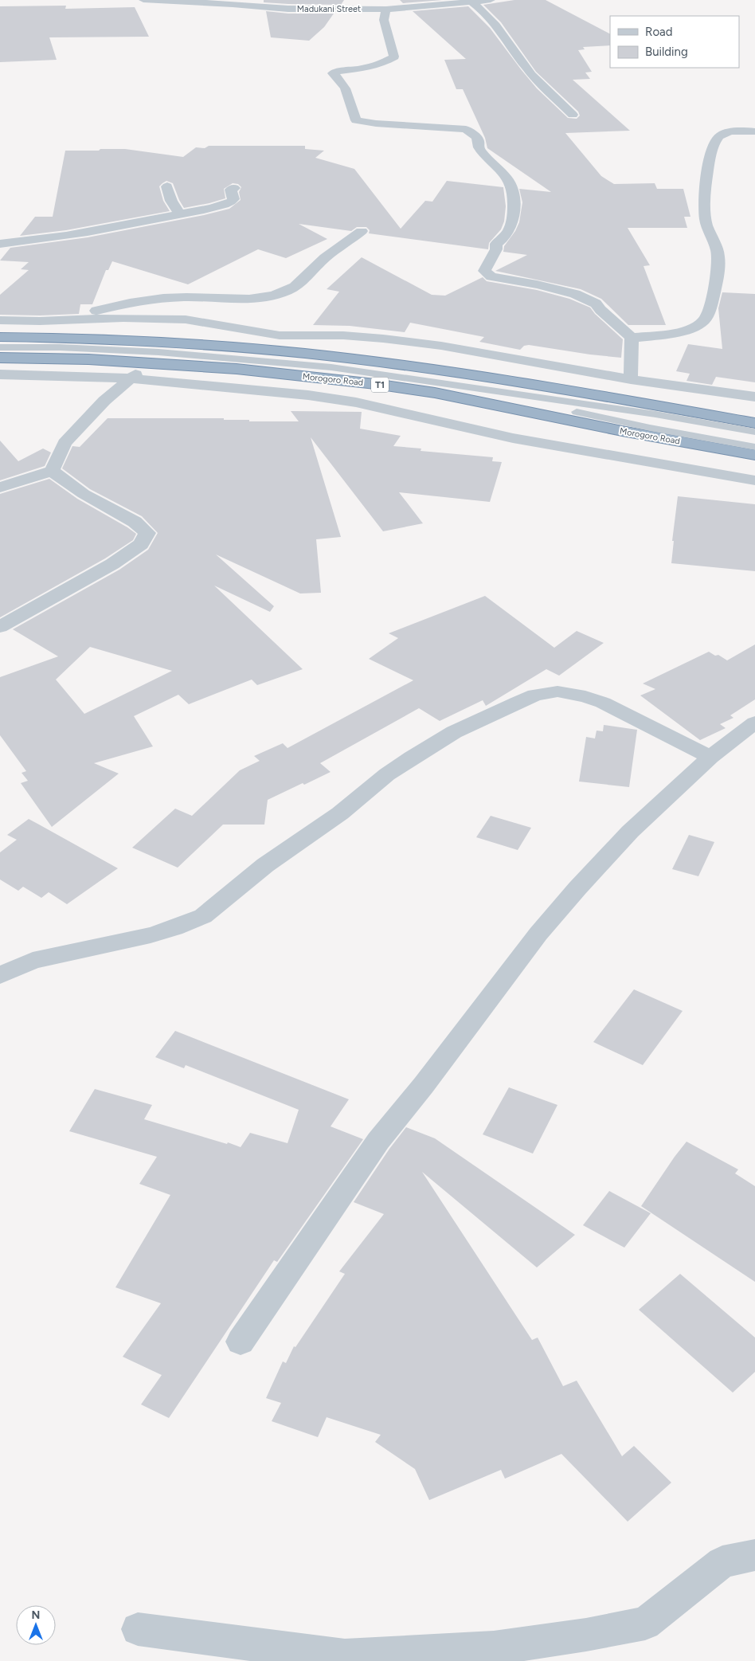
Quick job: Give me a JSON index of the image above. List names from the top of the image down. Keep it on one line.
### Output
{"streets":{"highway":["Morogoro Road","T1"],"street":["Madukani Street"]},"legend":["Road","Building"],"north":"top"}
